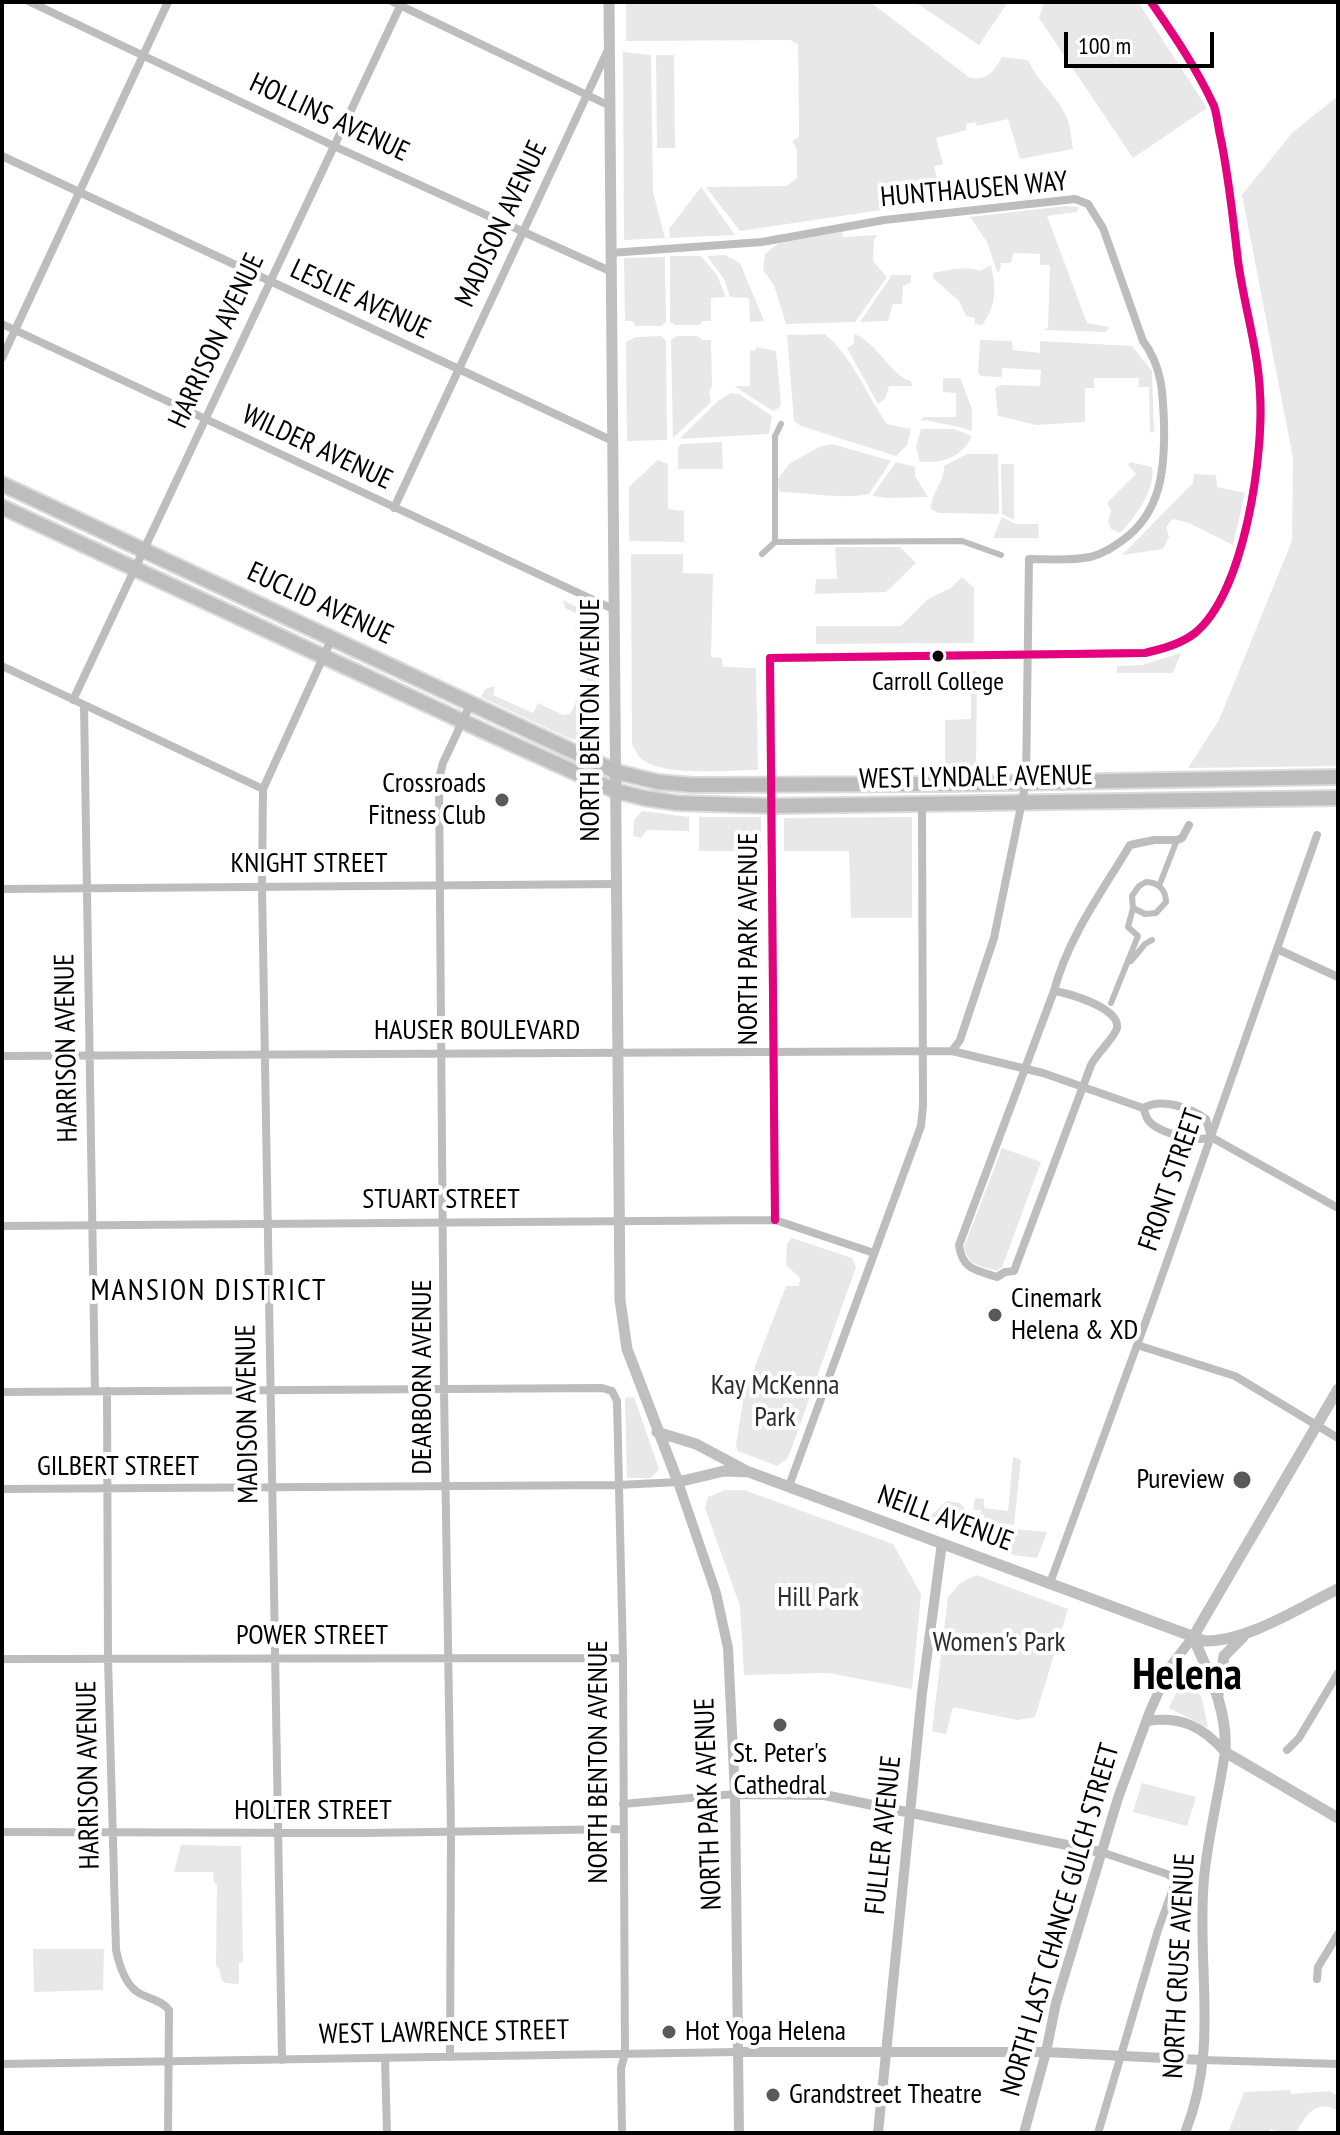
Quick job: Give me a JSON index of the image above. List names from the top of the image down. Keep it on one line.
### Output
{"streets":{"highway":["EUCLID AVENUE","WEST LYNDALE AVENUE"],"main road":["NORTH BENTON AVENUE","NORTH PARK AVENUE","NEILL AVENUE","NORTH LAST CHANCE GULCH STREET"],"street":["HOLLINS AVENUE","HUNTHAUSEN WAY","MADISON AVENUE","LESLIE AVENUE","HARRISON AVENUE","WILDER AVENUE","KNIGHT STREET","HAUSER BOULEVARD","FRONT STREET","STUART STREET","DEARBORN AVENUE","GILBERT STREET","POWER STREET","HOLTER STREET","FULLER AVENUE","NORTH CRUSE AVENUE","WEST LAWRENCE STREET"]},"crossings":[["HOLLINS AVENUE","MADISON AVENUE"],["HOLLINS AVENUE","HARRISON AVENUE"],["HOLLINS AVENUE","NORTH BENTON AVENUE"],["HUNTHAUSEN WAY","NORTH BENTON AVENUE"],["HUNTHAUSEN WAY","WEST LYNDALE AVENUE"],["HUNTHAUSEN WAY","NORTH PARK AVENUE"],["HUNTHAUSEN WAY","HAUSER BOULEVARD"],["MADISON AVENUE","LESLIE AVENUE"],["MADISON AVENUE","WILDER AVENUE"],["MADISON AVENUE","EUCLID AVENUE"],["MADISON AVENUE","NORTH BENTON AVENUE"],["MADISON AVENUE","KNIGHT STREET"],["MADISON AVENUE","HAUSER BOULEVARD"],["MADISON AVENUE","STUART STREET"],["MADISON AVENUE","GILBERT STREET"],["MADISON AVENUE","POWER STREET"],["MADISON AVENUE","HOLTER STREET"],["MADISON AVENUE","WEST LAWRENCE STREET"],["LESLIE AVENUE","HARRISON AVENUE"],["LESLIE AVENUE","NORTH BENTON AVENUE"],["HARRISON AVENUE","WILDER AVENUE"],["HARRISON AVENUE","EUCLID AVENUE"],["HARRISON AVENUE","KNIGHT STREET"],["HARRISON AVENUE","HAUSER BOULEVARD"],["HARRISON AVENUE","STUART STREET"],["HARRISON AVENUE","GILBERT STREET"],["HARRISON AVENUE","POWER STREET"],["HARRISON AVENUE","HOLTER STREET"],["HARRISON AVENUE","WEST LAWRENCE STREET"],["WILDER AVENUE","NORTH BENTON AVENUE"],["EUCLID AVENUE","NORTH BENTON AVENUE"],["EUCLID AVENUE","WEST LYNDALE AVENUE"],["EUCLID AVENUE","DEARBORN AVENUE"],["NORTH BENTON AVENUE","WEST LYNDALE AVENUE"],["NORTH BENTON AVENUE","KNIGHT STREET"],["NORTH BENTON AVENUE","NORTH PARK AVENUE"],["NORTH BENTON AVENUE","HAUSER BOULEVARD"],["NORTH BENTON AVENUE","STUART STREET"],["NORTH BENTON AVENUE","DEARBORN AVENUE"],["NORTH BENTON AVENUE","GILBERT STREET"],["NORTH BENTON AVENUE","POWER STREET"],["NORTH BENTON AVENUE","HOLTER STREET"],["NORTH BENTON AVENUE","WEST LAWRENCE STREET"],["WEST LYNDALE AVENUE","NORTH PARK AVENUE"],["KNIGHT STREET","DEARBORN AVENUE"],["NORTH PARK AVENUE","HAUSER BOULEVARD"],["NORTH PARK AVENUE","STUART STREET"],["NORTH PARK AVENUE","NEILL AVENUE"],["NORTH PARK AVENUE","WEST LAWRENCE STREET"],["HAUSER BOULEVARD","DEARBORN AVENUE"],["FRONT STREET","NEILL AVENUE"],["STUART STREET","DEARBORN AVENUE"],["DEARBORN AVENUE","GILBERT STREET"],["DEARBORN AVENUE","POWER STREET"],["DEARBORN AVENUE","HOLTER STREET"],["DEARBORN AVENUE","WEST LAWRENCE STREET"],["NEILL AVENUE","FULLER AVENUE"],["NEILL AVENUE","NORTH LAST CHANCE GULCH STREET"],["FULLER AVENUE","WEST LAWRENCE STREET"],["NORTH LAST CHANCE GULCH STREET","WEST LAWRENCE STREET"],["NORTH CRUSE AVENUE","WEST LAWRENCE STREET"]],"districts":["MANSION DISTRICT","Helena"],"parks":["Kay McKenna Park","Hill Park","Women's Park"],"places":["Carroll College","Crossroads Fitness Club","Cinemark Helena & XD","Pureview","St. Peter's Cathedral","Hot Yoga Helena","Grandstreet Theatre"],"scale_bar":"100 m"}
